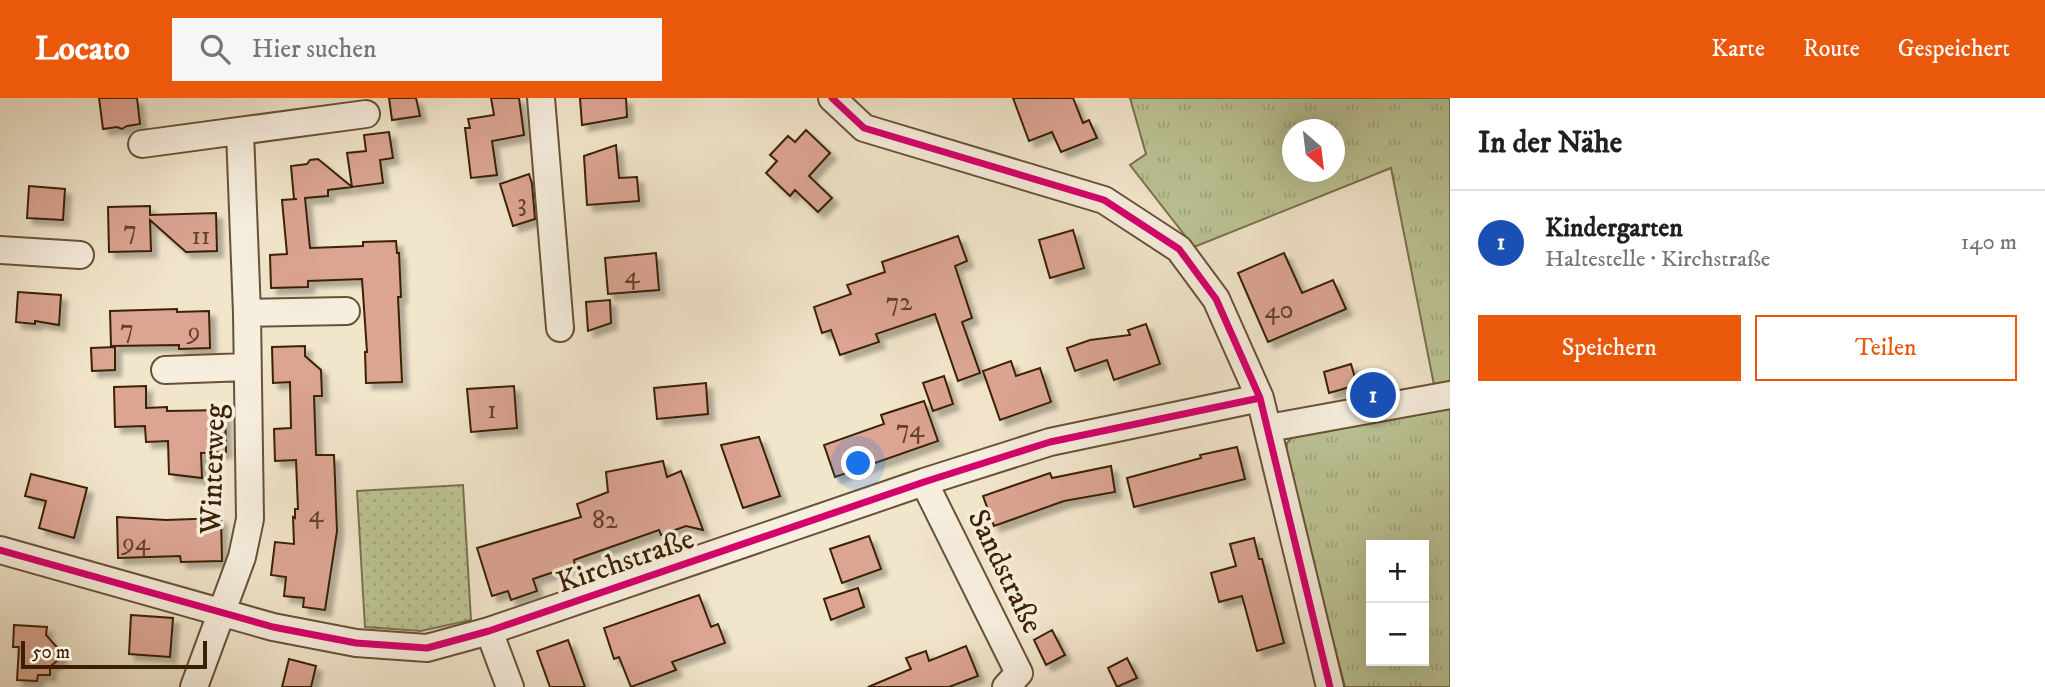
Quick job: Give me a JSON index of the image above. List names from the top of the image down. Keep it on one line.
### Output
{"streets":{"street":["Winterweg","Kirchstraße","Sandstraße"]},"crossings":[["Winterweg","Kirchstraße"],["Kirchstraße","Sandstraße"]],"house_numbers":["3","7","11","4","72","40","7","9","1","74","4","82","94"],"scale_bar":"50 m","north":"bottom right","page":{"header":"Locato","search":"Hier suchen","nav":["Karte","Route","Gespeichert"],"heading":"In der Nähe","list":[{"mark":"1","name":"Kindergarten","note":"Haltestelle · Kirchstraße","value":"140 m"}],"buttons":["Speichern","Teilen"],"pins":"1","map_buttons":["+","−"],"scale":"50 m"}}
